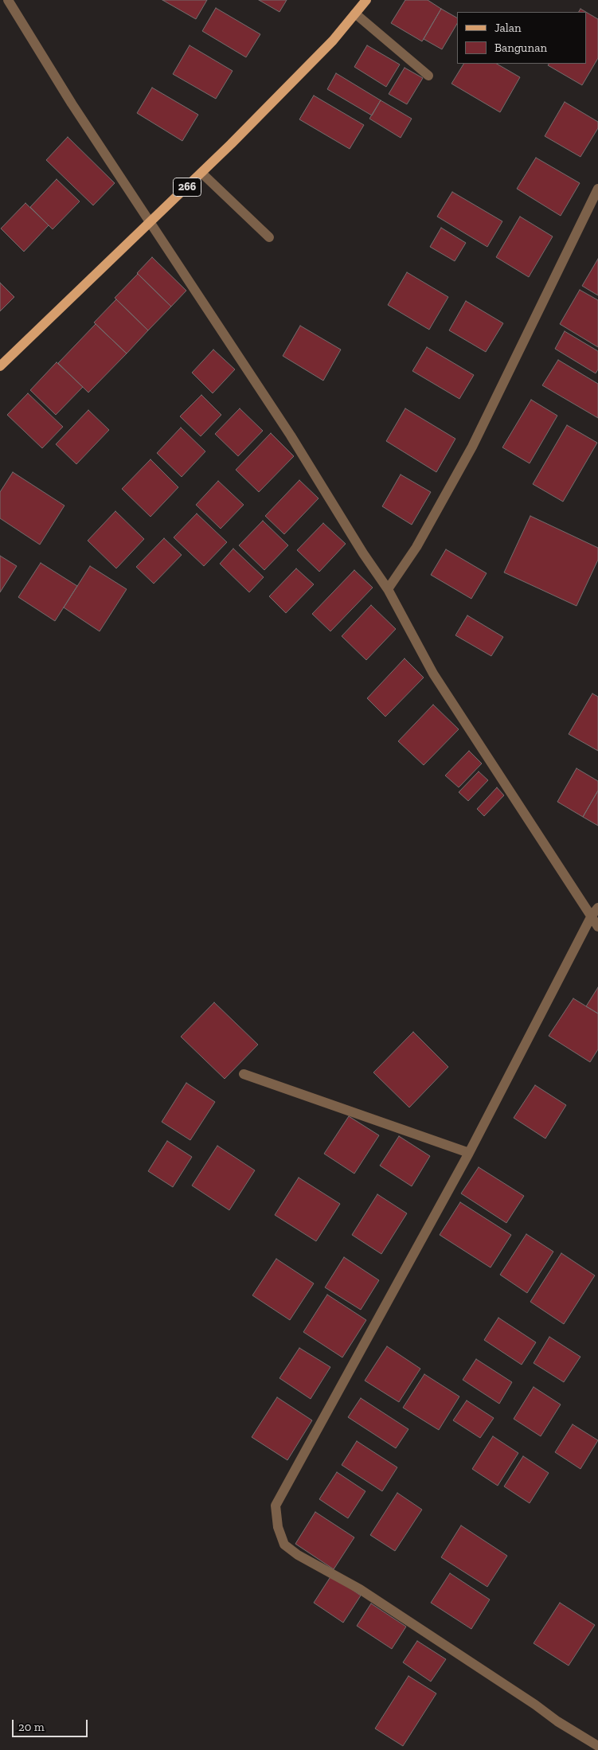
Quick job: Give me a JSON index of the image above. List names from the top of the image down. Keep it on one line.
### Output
{"streets":{"main road":["266"]},"legend":["Jalan","Bangunan"],"scale_bar":"20 m"}
